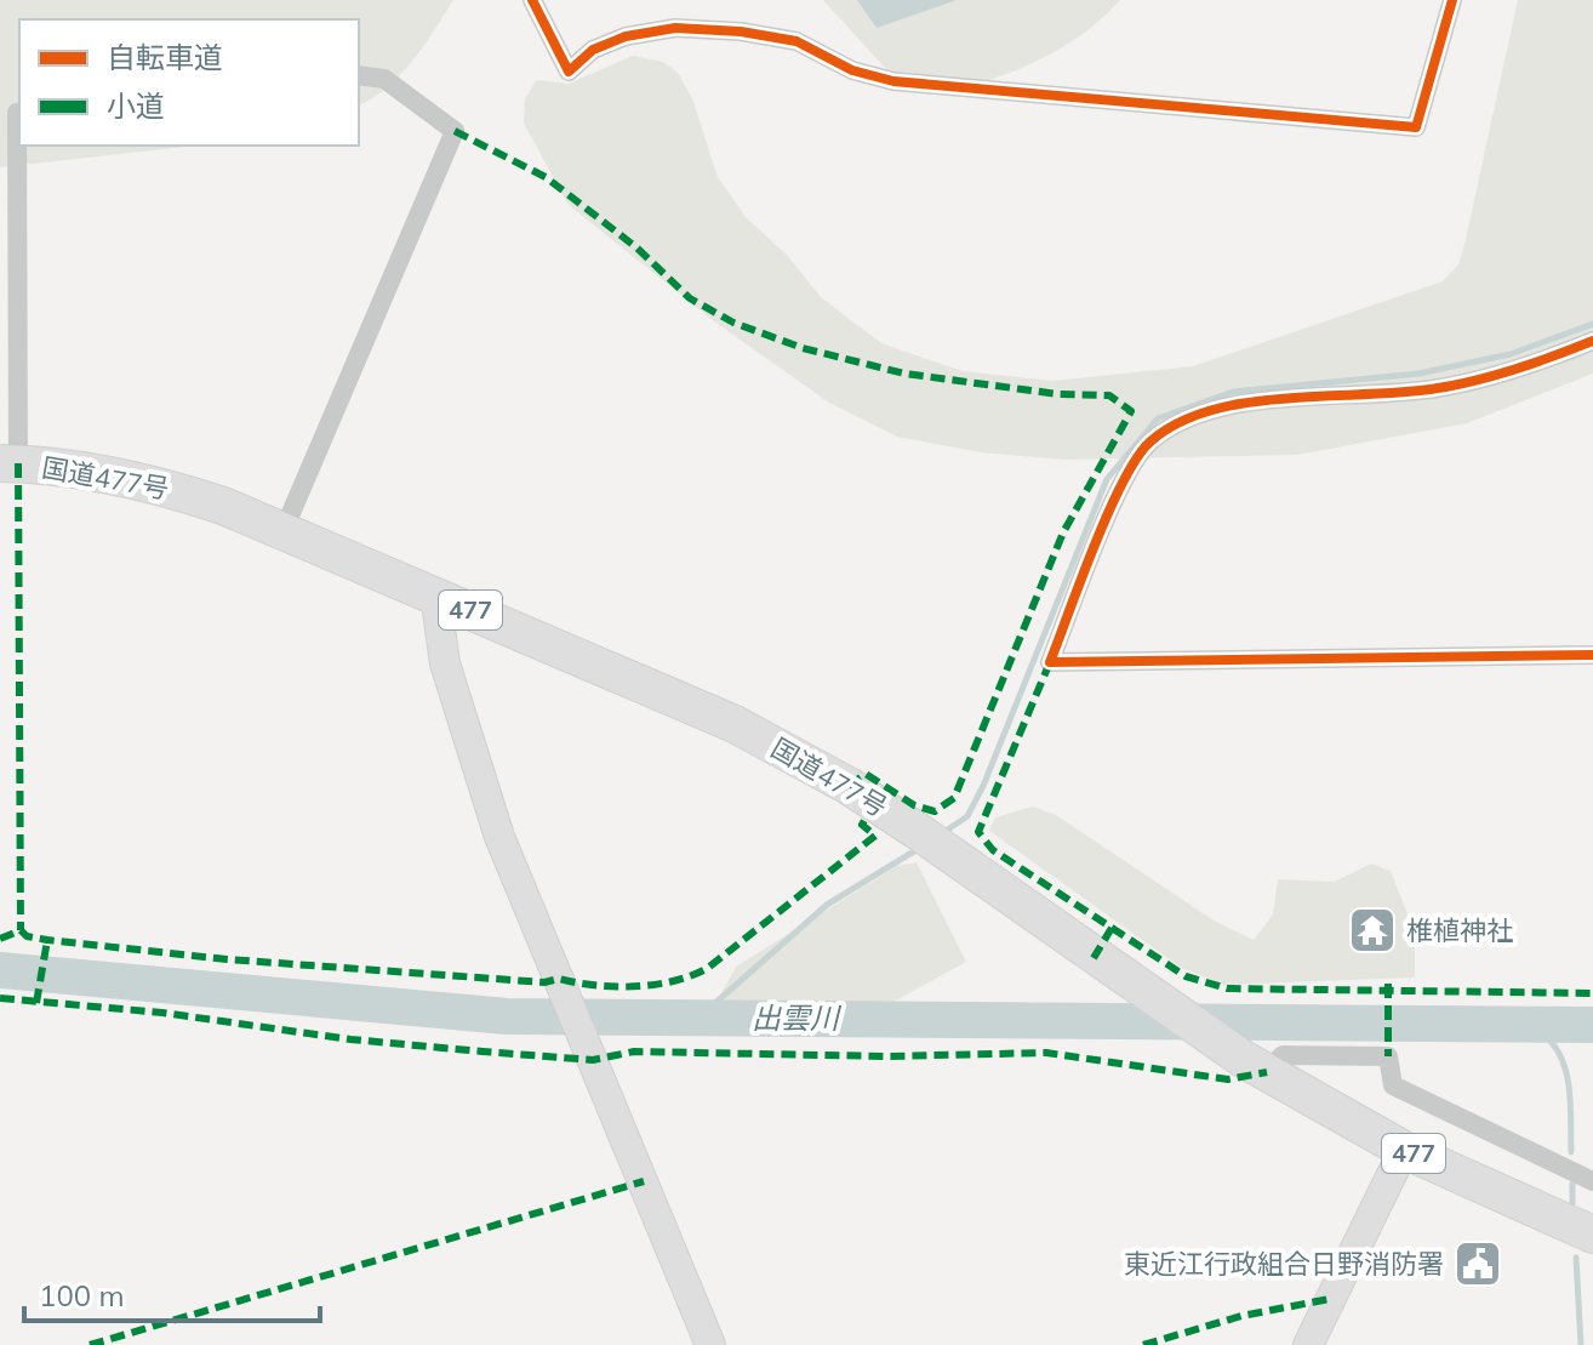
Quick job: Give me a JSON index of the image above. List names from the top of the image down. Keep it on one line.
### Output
{"streets":{"highway":["国道477号","477"]},"water":["出雲川"],"places":{"temple":["椎植神社"],"public building":["東近江行政組合日野消防署"]},"legend":["自転車道","小道"],"scale_bar":"100 m"}
